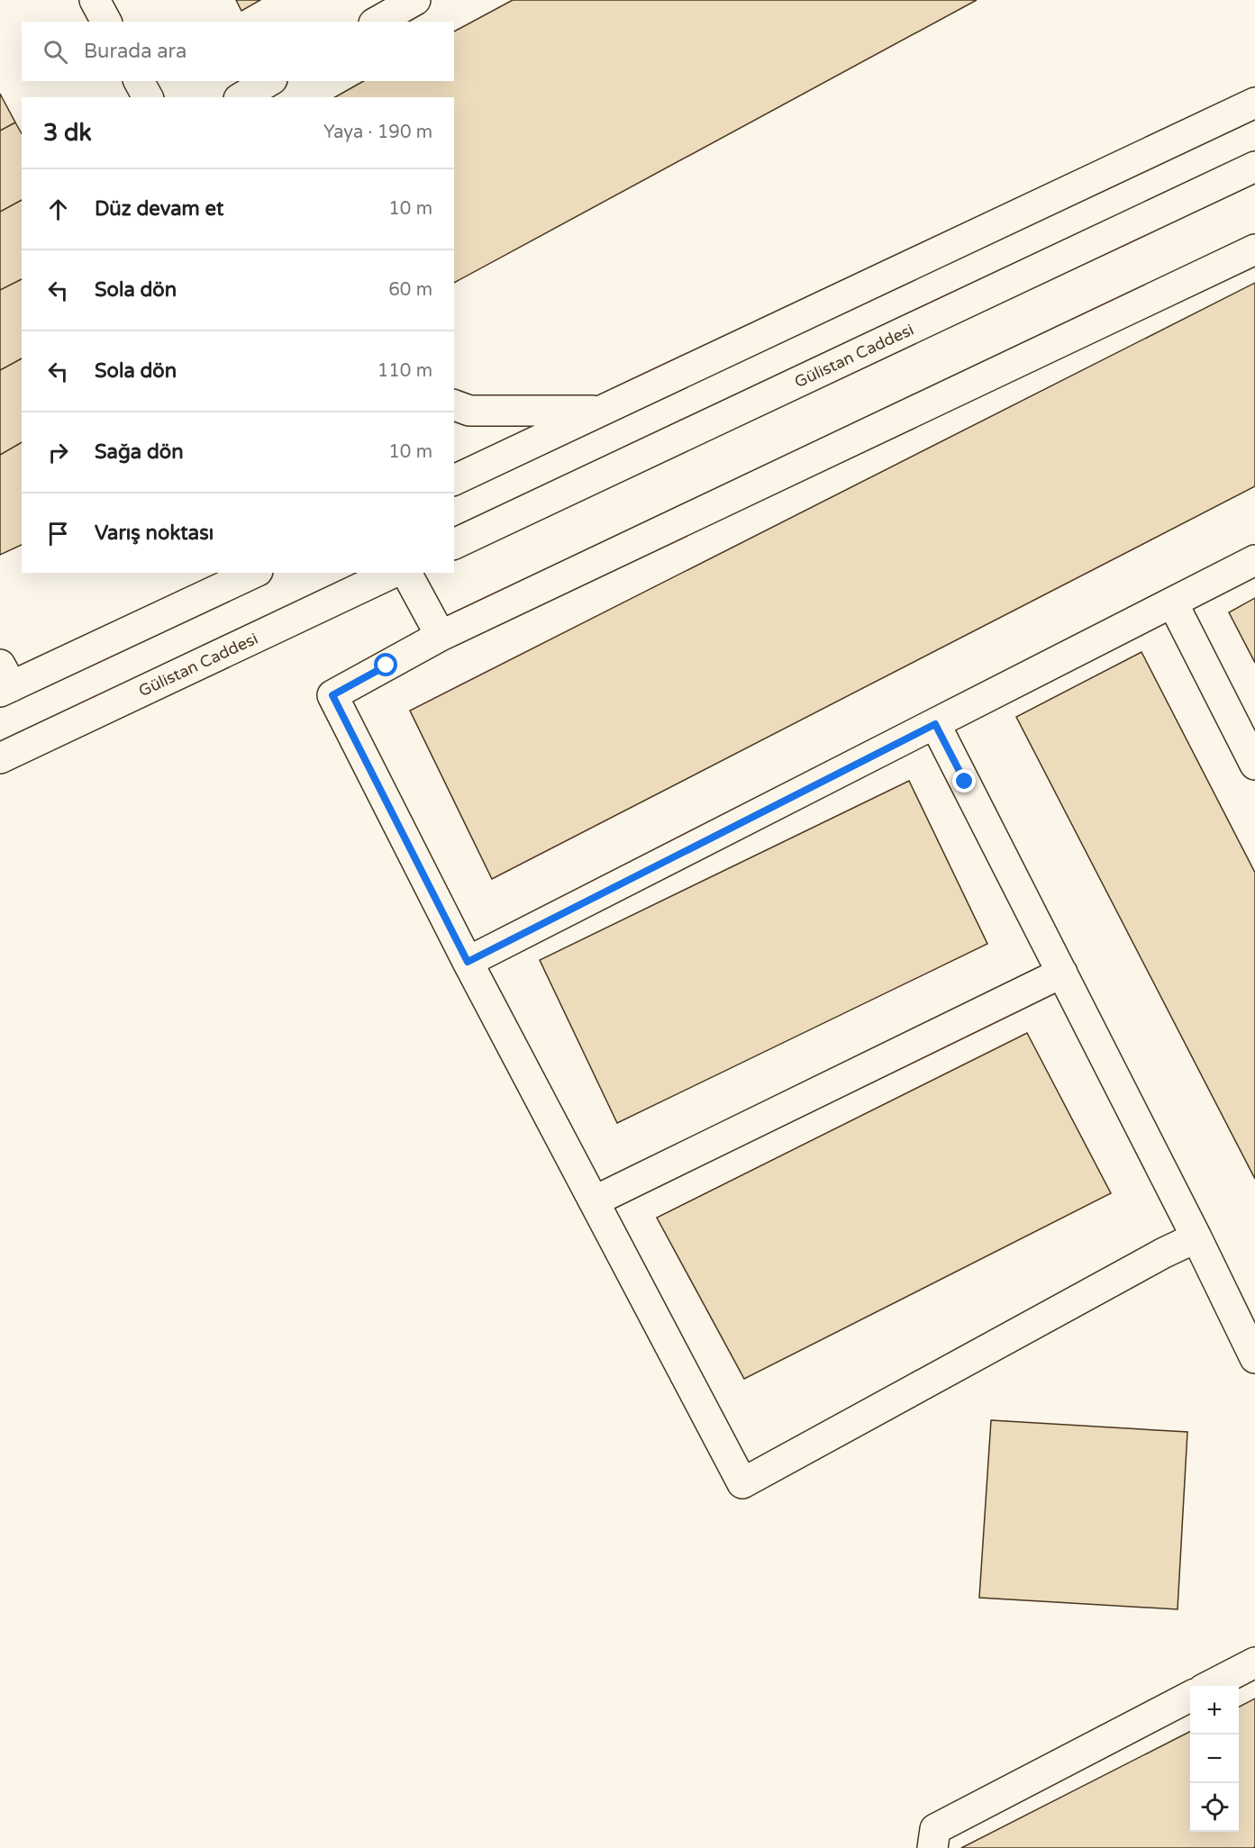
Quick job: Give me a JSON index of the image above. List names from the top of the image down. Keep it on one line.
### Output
{"streets":{"main road":["Gülistan Caddesi"]},"page":{"search":"Burada ara","heading":["3 dk","Yaya · 190 m"],"list":[["Düz devam et","10 m"],["Sola dön","60 m"],["Sola dön","110 m"],["Sağa dön","10 m"],"Varış noktası"],"map_buttons":["+","−"]}}
